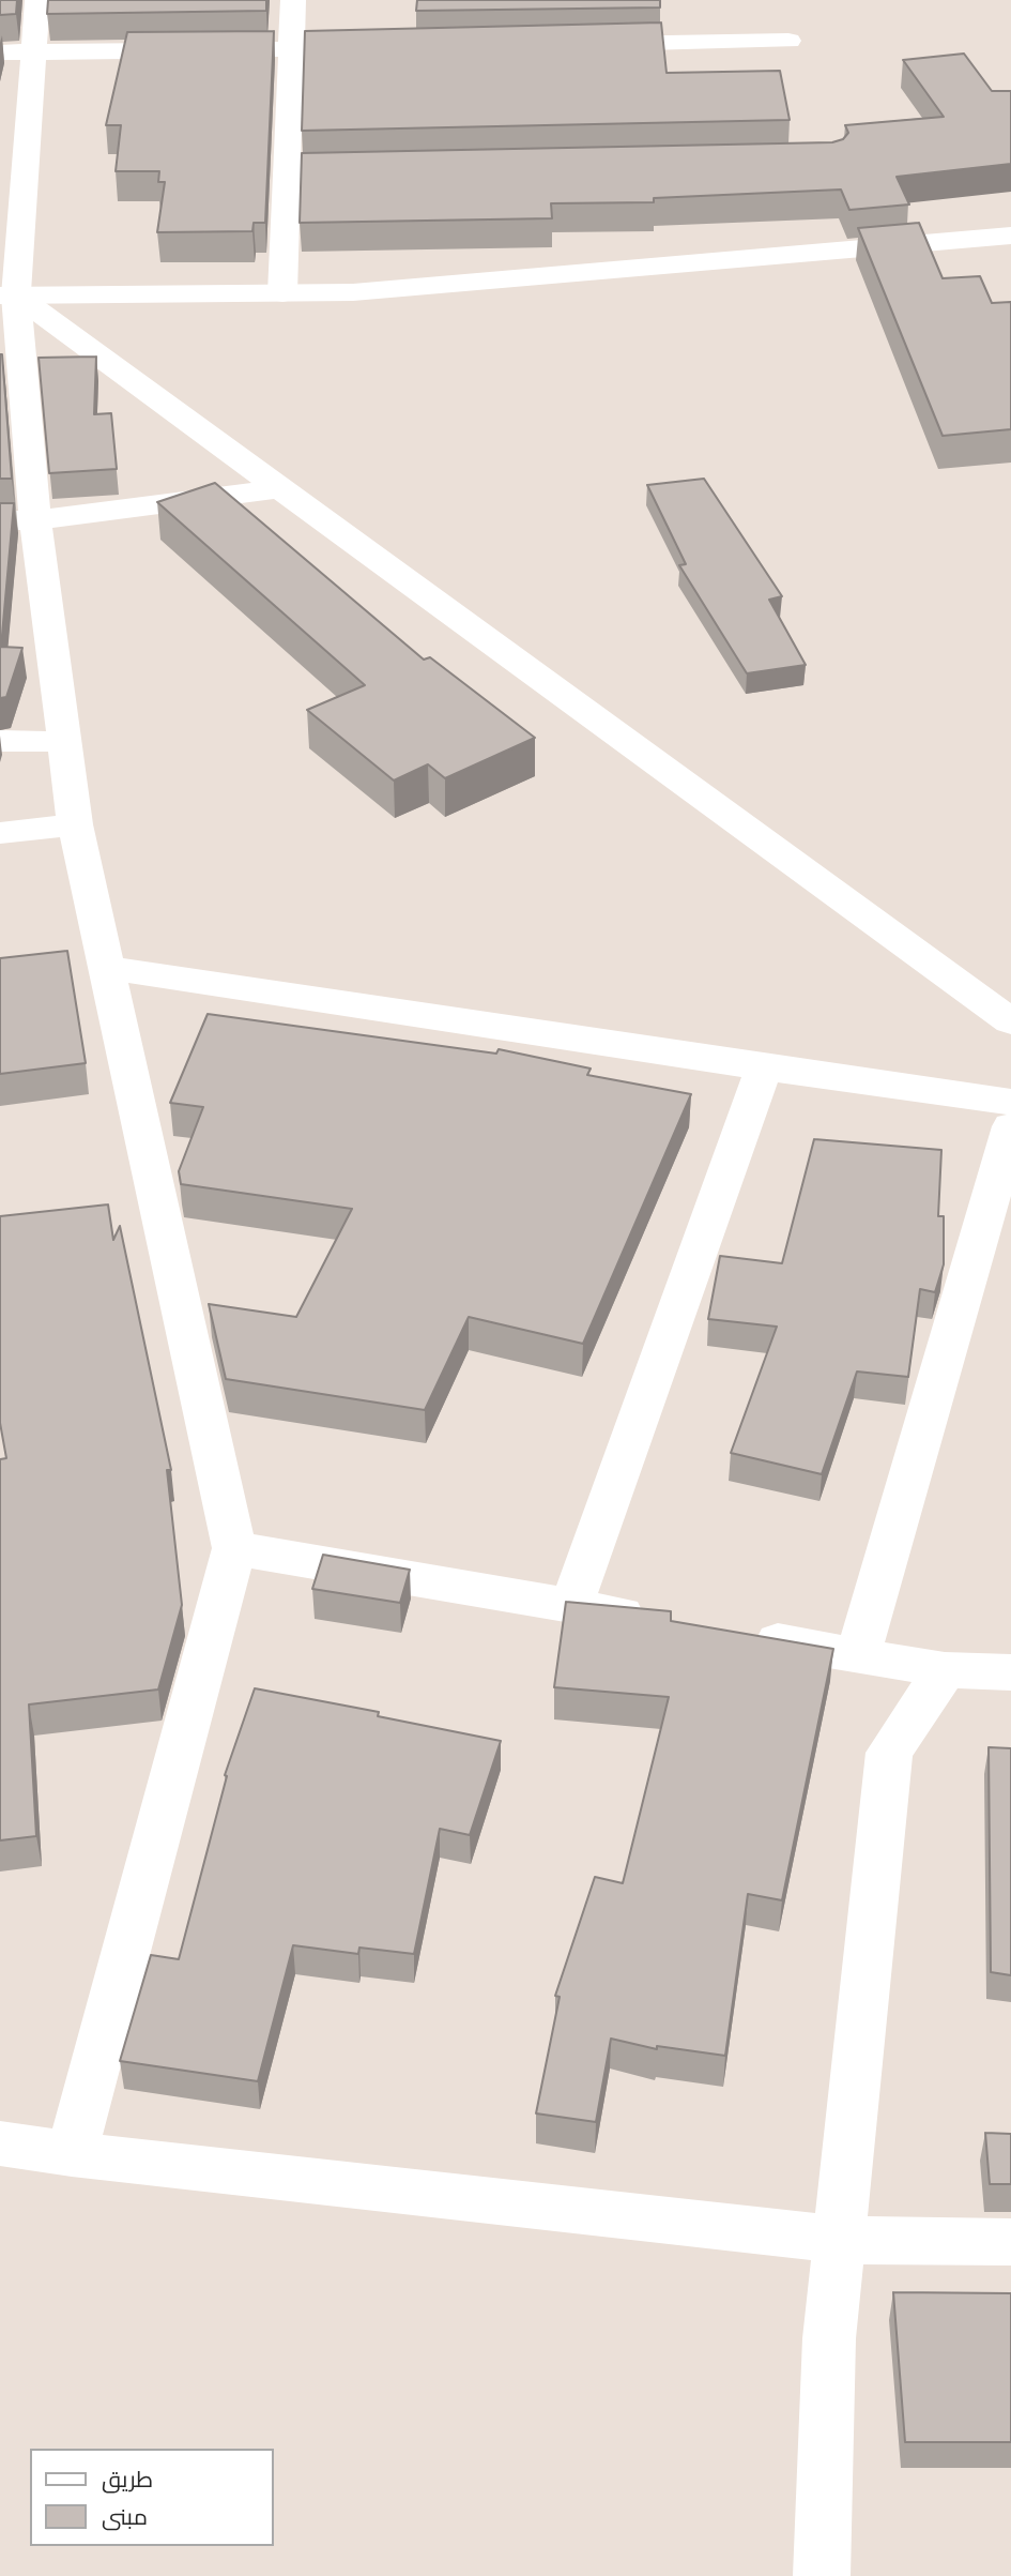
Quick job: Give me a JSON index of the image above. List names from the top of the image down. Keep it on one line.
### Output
{"legend":["طريق","مبنى"]}
